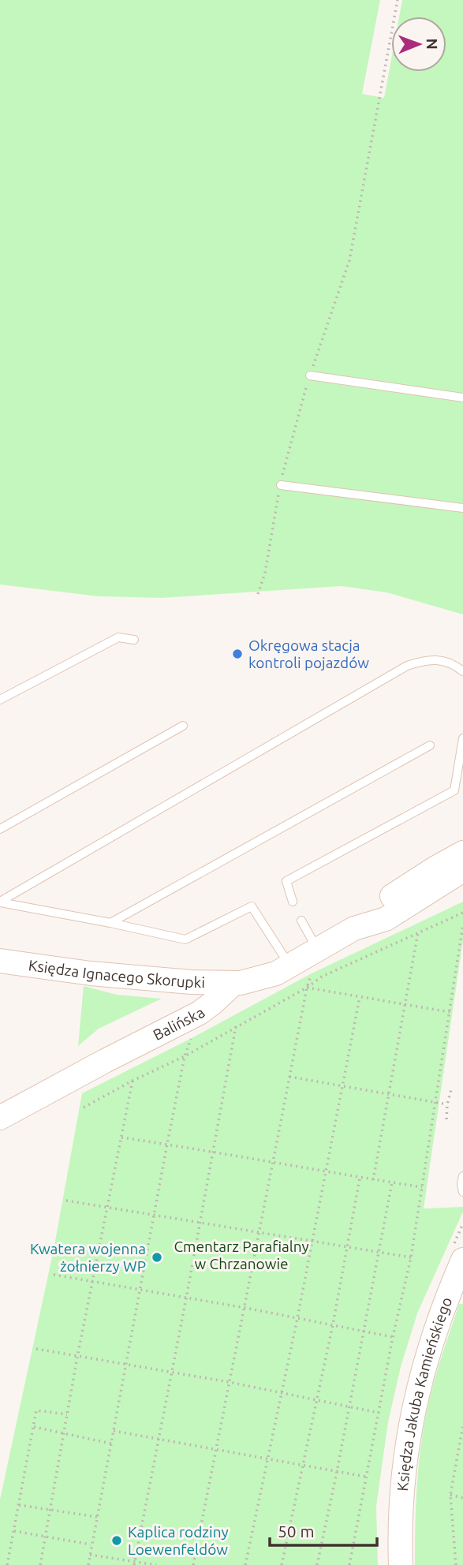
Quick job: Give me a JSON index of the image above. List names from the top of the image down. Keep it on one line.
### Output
{"streets":{"main road":["Księdza Ignacego Skorupki","Balińska","Księdza Jakuba Kamieńskiego"]},"crossings":[["Księdza Ignacego Skorupki","Balińska"]],"parks":["Cmentarz Parafialny w Chrzanowie"],"places":["Okręgowa stacja kontroli pojazdów","Kwatera wojenna żołnierzy WP","Kaplica rodziny Loewenfeldów"],"scale_bar":"50 m","north":"right"}
